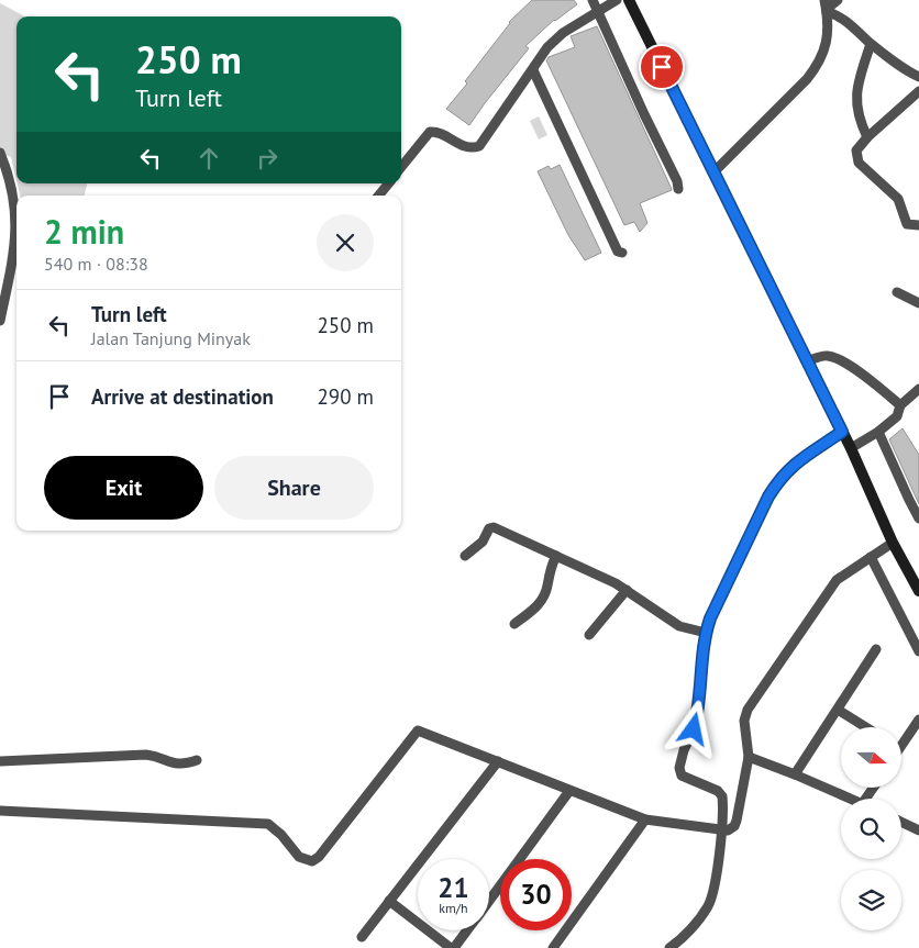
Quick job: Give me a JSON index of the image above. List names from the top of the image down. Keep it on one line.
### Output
{"north":"right","page":{"turn":["250 m","Turn left"],"heading":["2 min","540 m · 08:38"],"list":[{"name":"Turn left","note":"Jalan Tanjung Minyak","value":"250 m"},{"name":"Arrive at destination","value":"290 m"}],"buttons":["Exit","Share"],"speed":"21 km/h","limit":"30"}}
